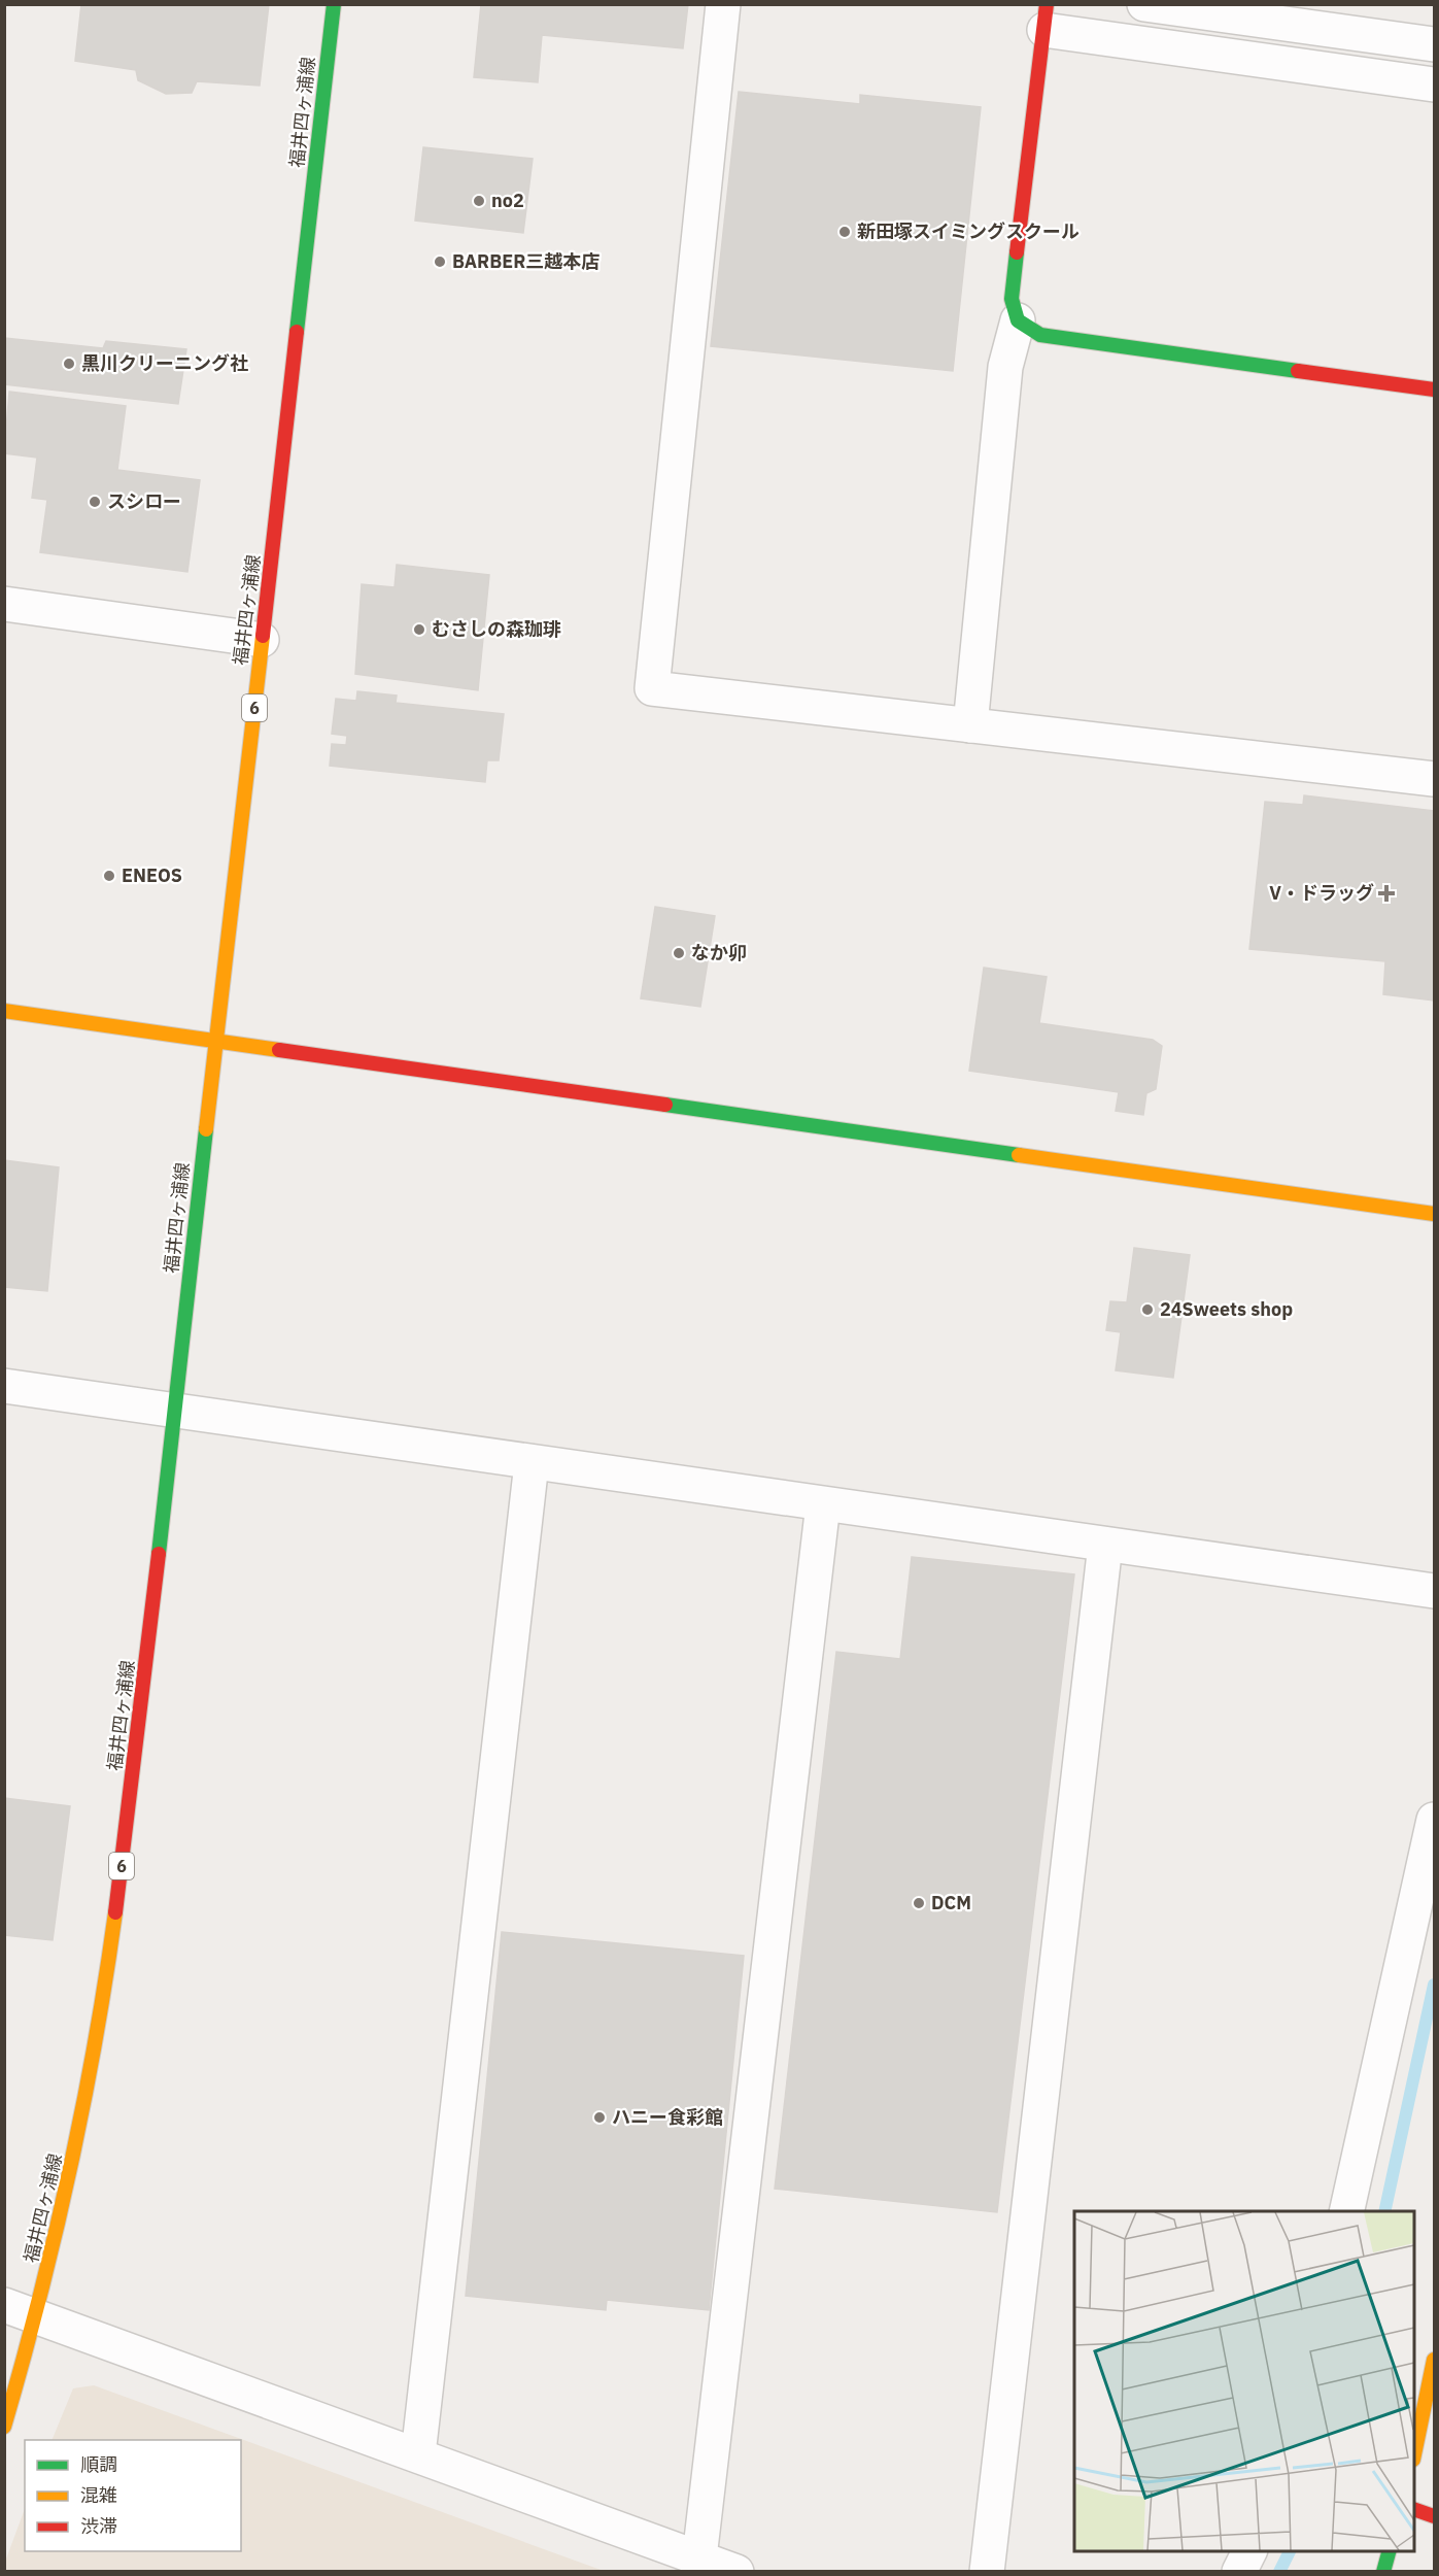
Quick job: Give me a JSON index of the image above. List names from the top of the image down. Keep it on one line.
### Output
{"streets":{"main road":["福井四ヶ浦線","6"]},"places":{"other":["no2","新田塚スイミングスクール","BARBER三越本店","黒川クリーニング社","スシロー","むさしの森珈琲","ENEOS","なか卯","24Sweets shop","DCM","ハニー食彩館"],"health":["V・ドラッグ"]},"legend":["順調","混雑","渋滞"]}
